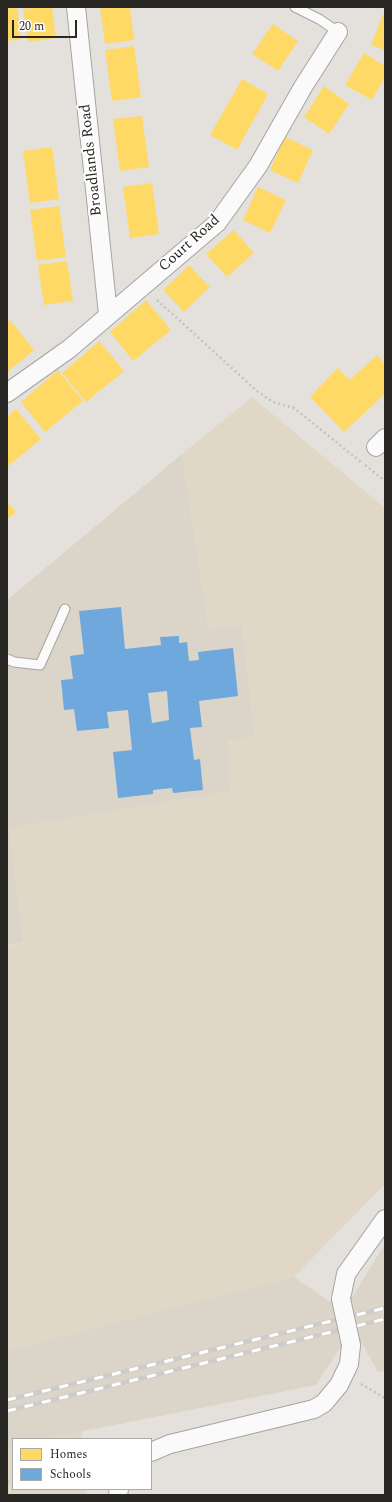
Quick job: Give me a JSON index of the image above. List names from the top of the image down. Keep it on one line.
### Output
{"streets":{"street":["Broadlands Road","Court Road"]},"crossings":[["Broadlands Road","Court Road"]],"legend":["Homes","Schools"],"scale_bar":"20 m"}
